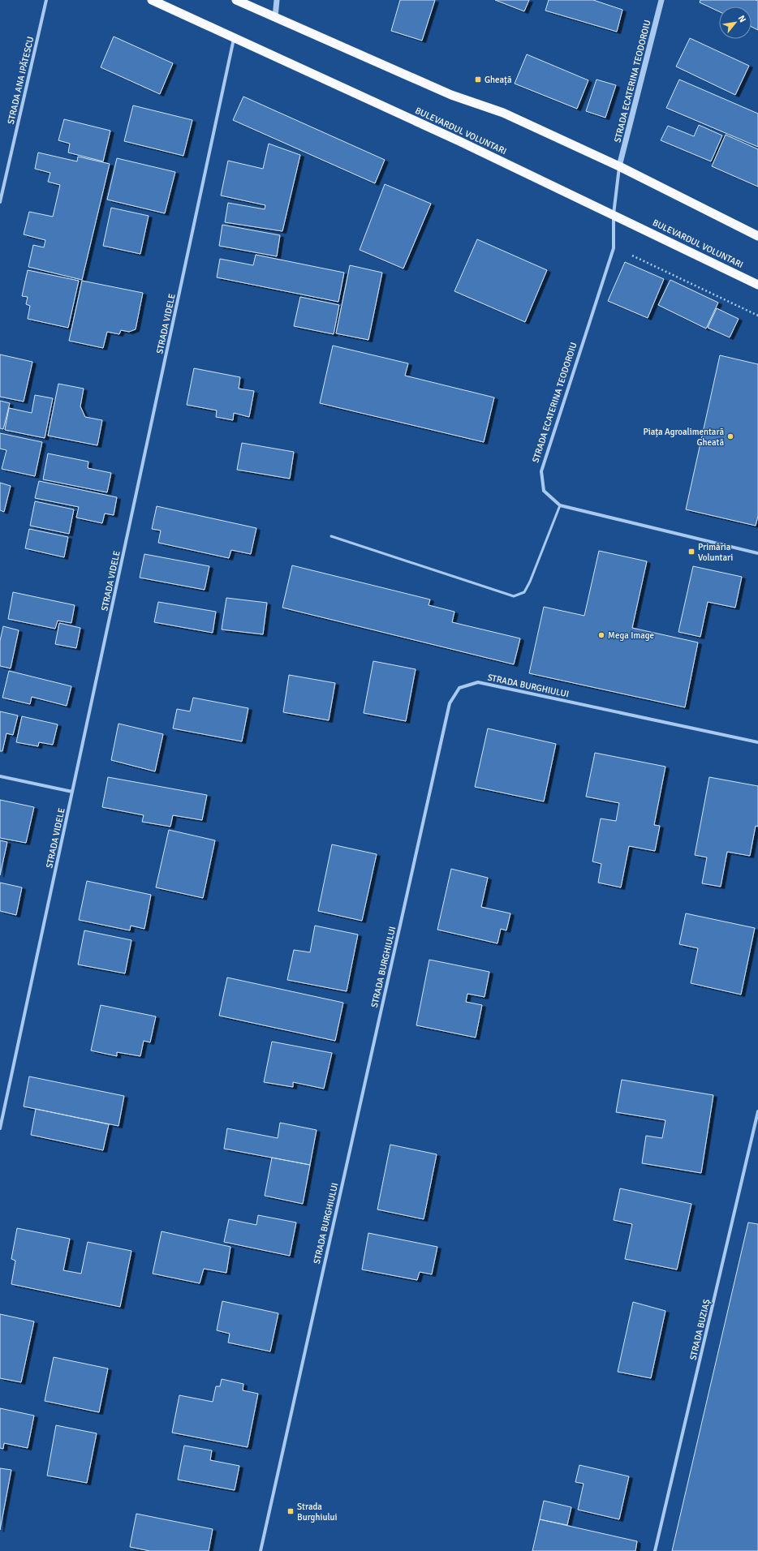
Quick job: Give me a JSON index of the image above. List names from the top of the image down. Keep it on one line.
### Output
{"streets":{"highway":["BULEVARDUL VOLUNTARI"],"street":["STRADA ANA IPĂTESCU","STRADA ECATERINA TEODOROIU","STRADA VIDELE","STRADA BURGHIULUI","STRADA BUZIAȘ"]},"crossings":[["STRADA ECATERINA TEODOROIU","BULEVARDUL VOLUNTARI"],["BULEVARDUL VOLUNTARI","STRADA VIDELE"]],"places":{"transit":["Gheață","Primăria Voluntari","Strada Burghiului"],"other":["Piața Agroalimentară Gheată","Mega Image"]},"north":"top right"}
